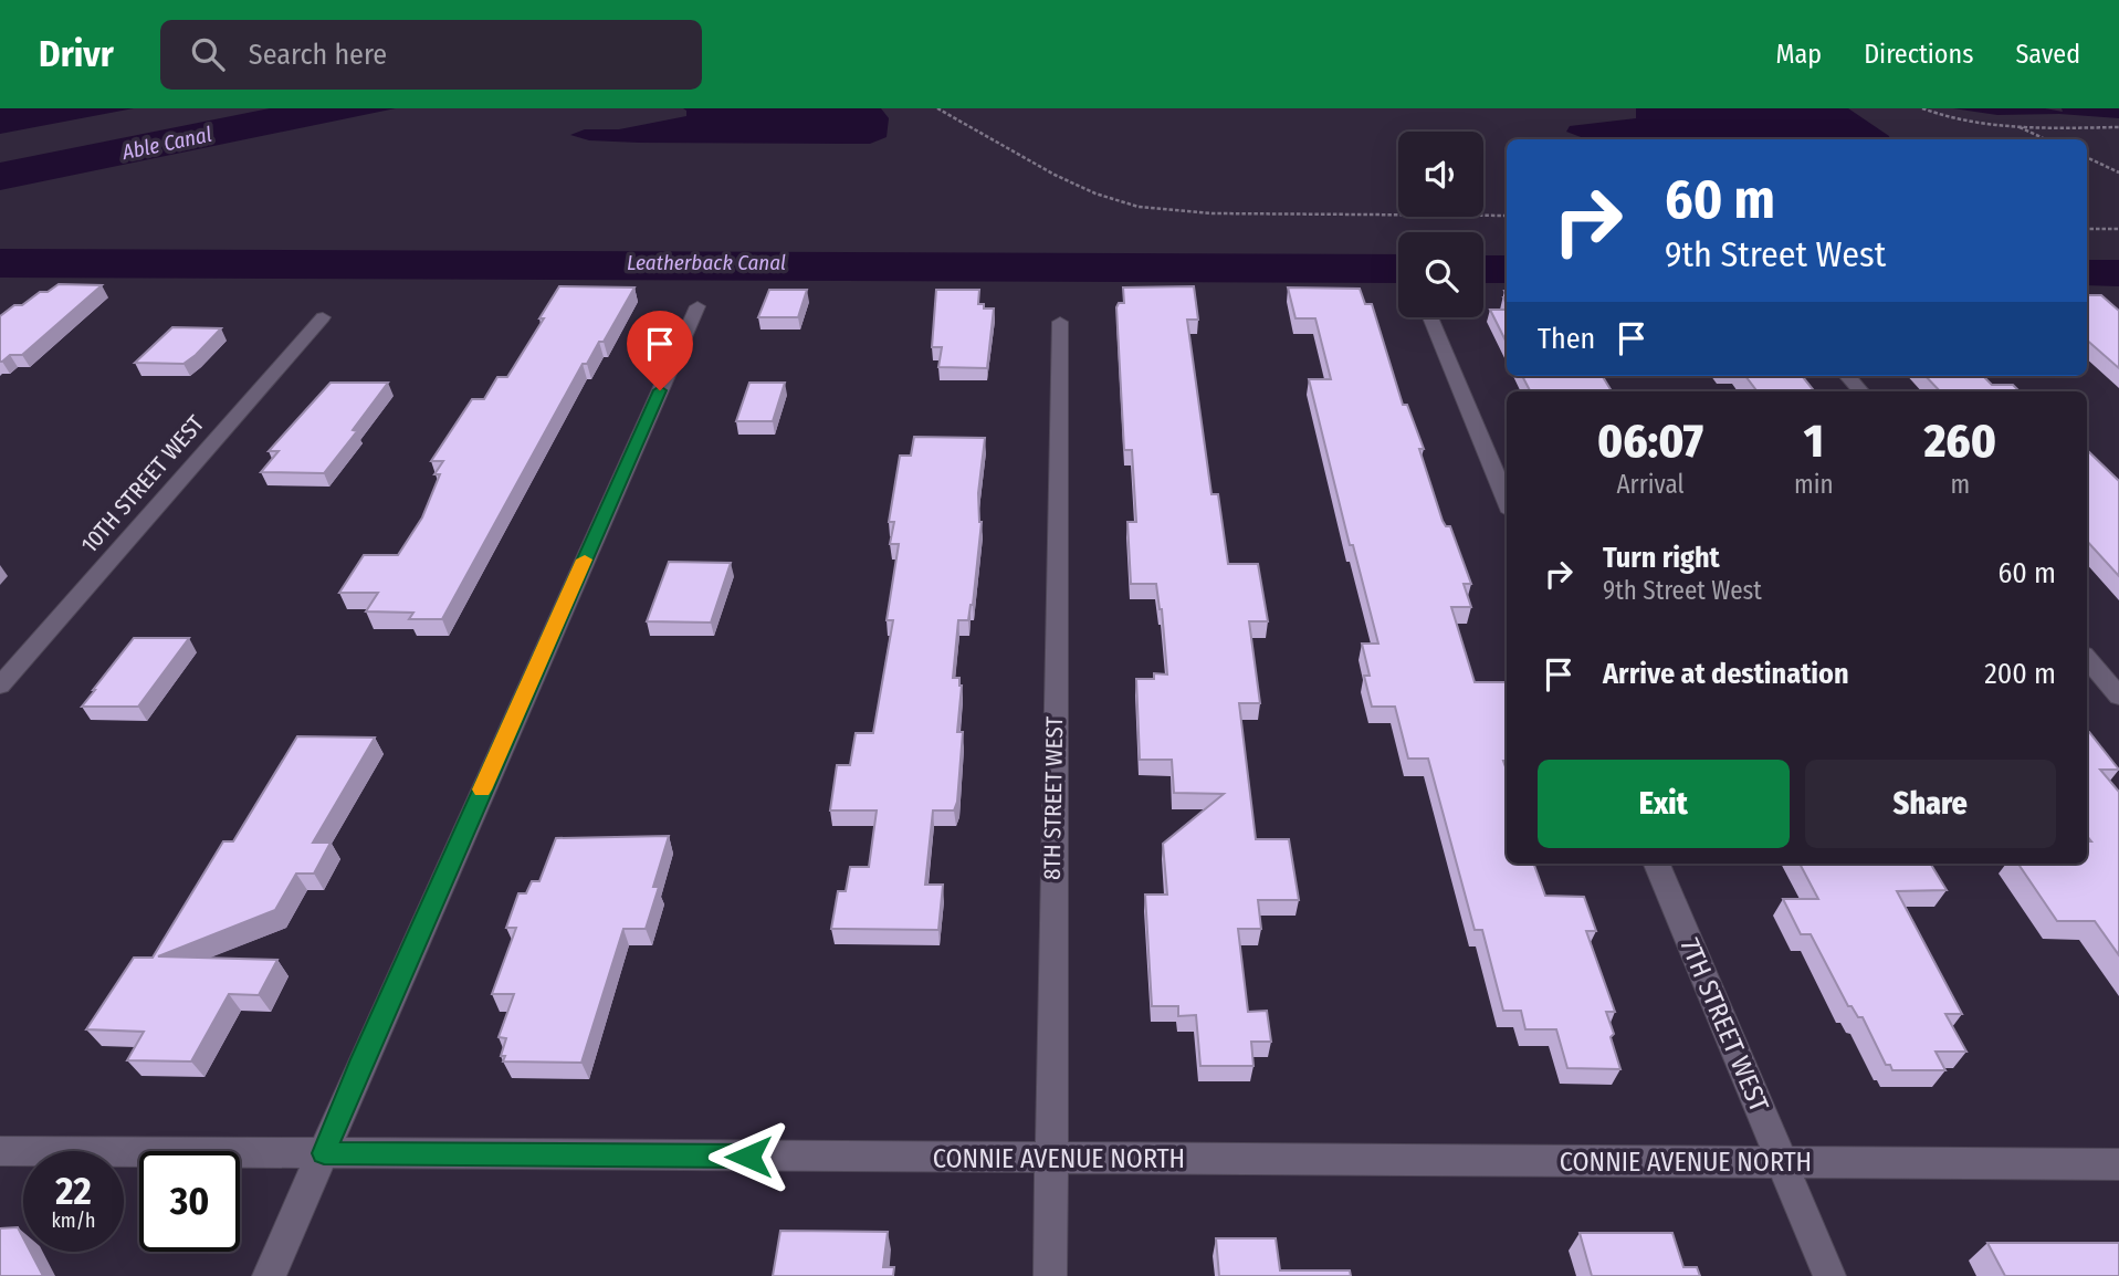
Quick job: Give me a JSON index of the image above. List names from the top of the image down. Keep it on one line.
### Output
{"streets":{"street":["10TH STREET WEST","8TH STREET WEST","7TH STREET WEST","CONNIE AVENUE NORTH"]},"crossings":[["8TH STREET WEST","CONNIE AVENUE NORTH"],["7TH STREET WEST","CONNIE AVENUE NORTH"]],"water":["Able Canal","Leatherback Canal"],"page":{"header":"Drivr","search":"Search here","nav":["Map","Directions","Saved"],"turn":["60 m","9th Street West"],"then":"Then","eta":["06:07","Arrival","1","min","260","m"],"list":[{"name":"Turn right","note":"9th Street West","value":"60 m"},{"name":"Arrive at destination","value":"200 m"}],"buttons":["Exit","Share"],"speed":"22 km/h","limit":"30"}}
